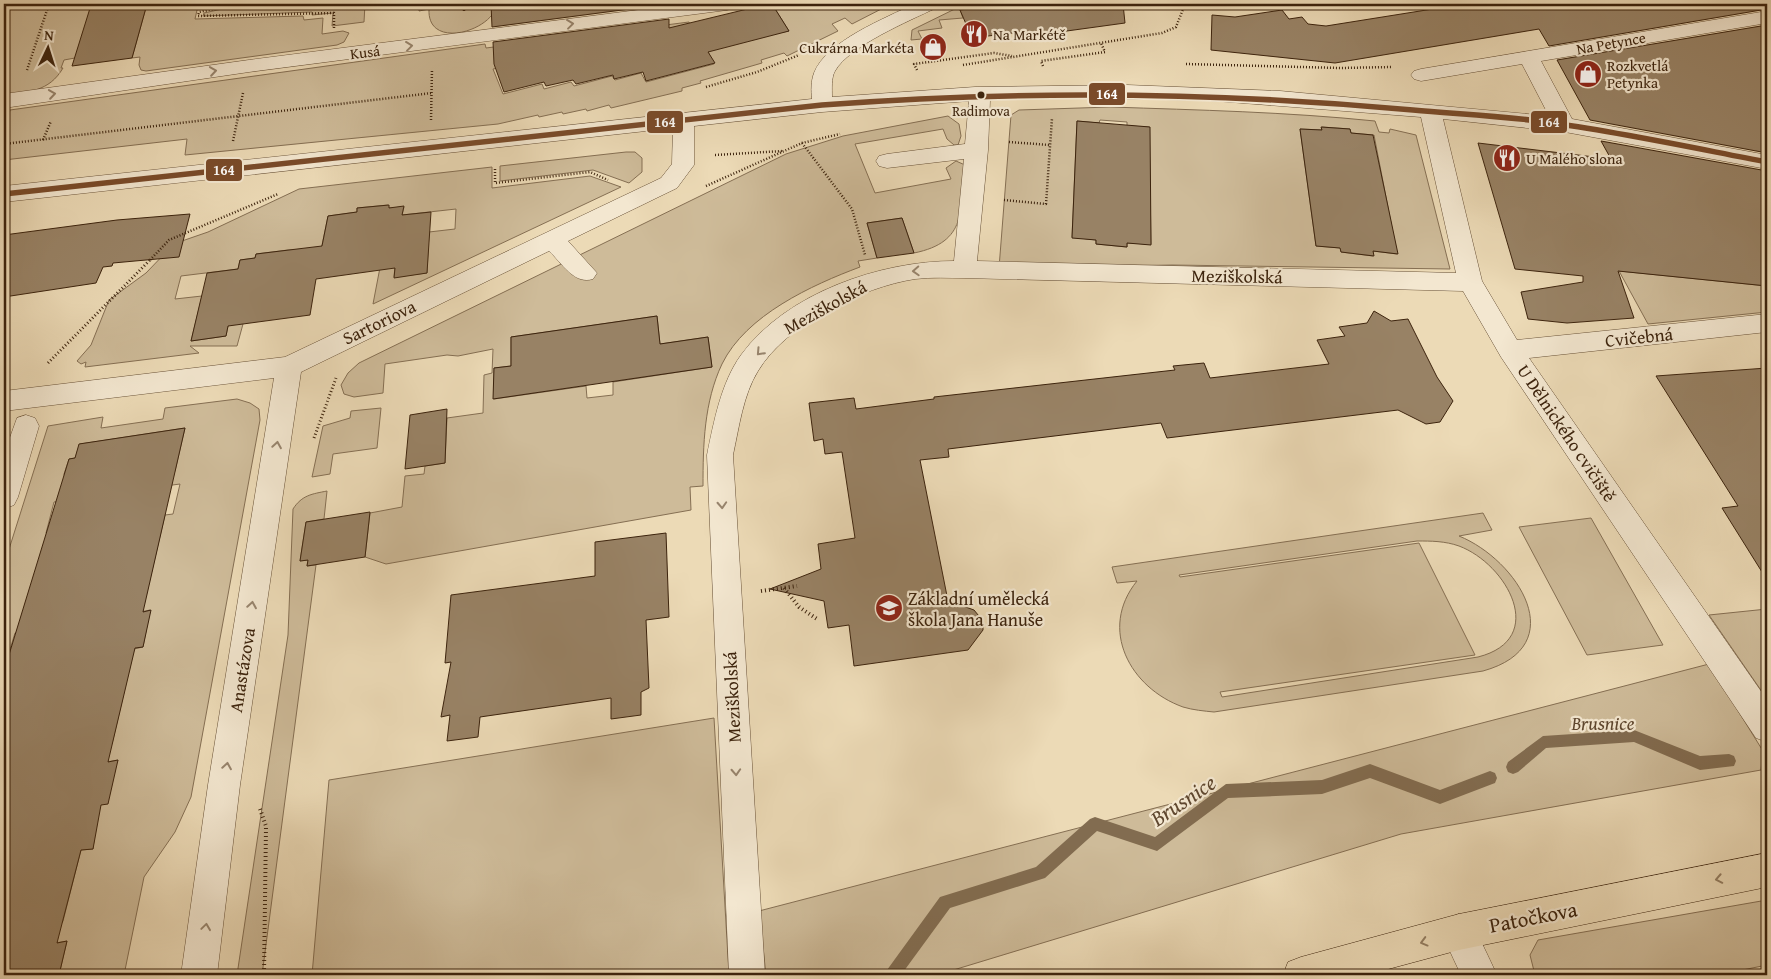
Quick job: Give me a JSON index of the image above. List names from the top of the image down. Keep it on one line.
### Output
{"streets":{"main road":["Patočkova"],"street":["Na Petynce","Kusá","Meziškolská","Sartoriova","Cvičebná","U Dělnického cvičiště","Anastázova"]},"crossings":[["Meziškolská","U Dělnického cvičiště"],["Sartoriova","Anastázova"],["Cvičebná","U Dělnického cvičiště"]],"one_way":["Meziškolská","Anastázova","Patočkova"],"water":["Brusnice"],"places":{"restaurant":["Na Markétě","U Malého slona"],"shop":["Cukrárna Markéta","Rozkvetlá Petynka"],"other":["Radimova"],"school or university":["Základní umělecká škola Jana Hanuše"]},"lines":["transit line 164"],"north":"top"}
